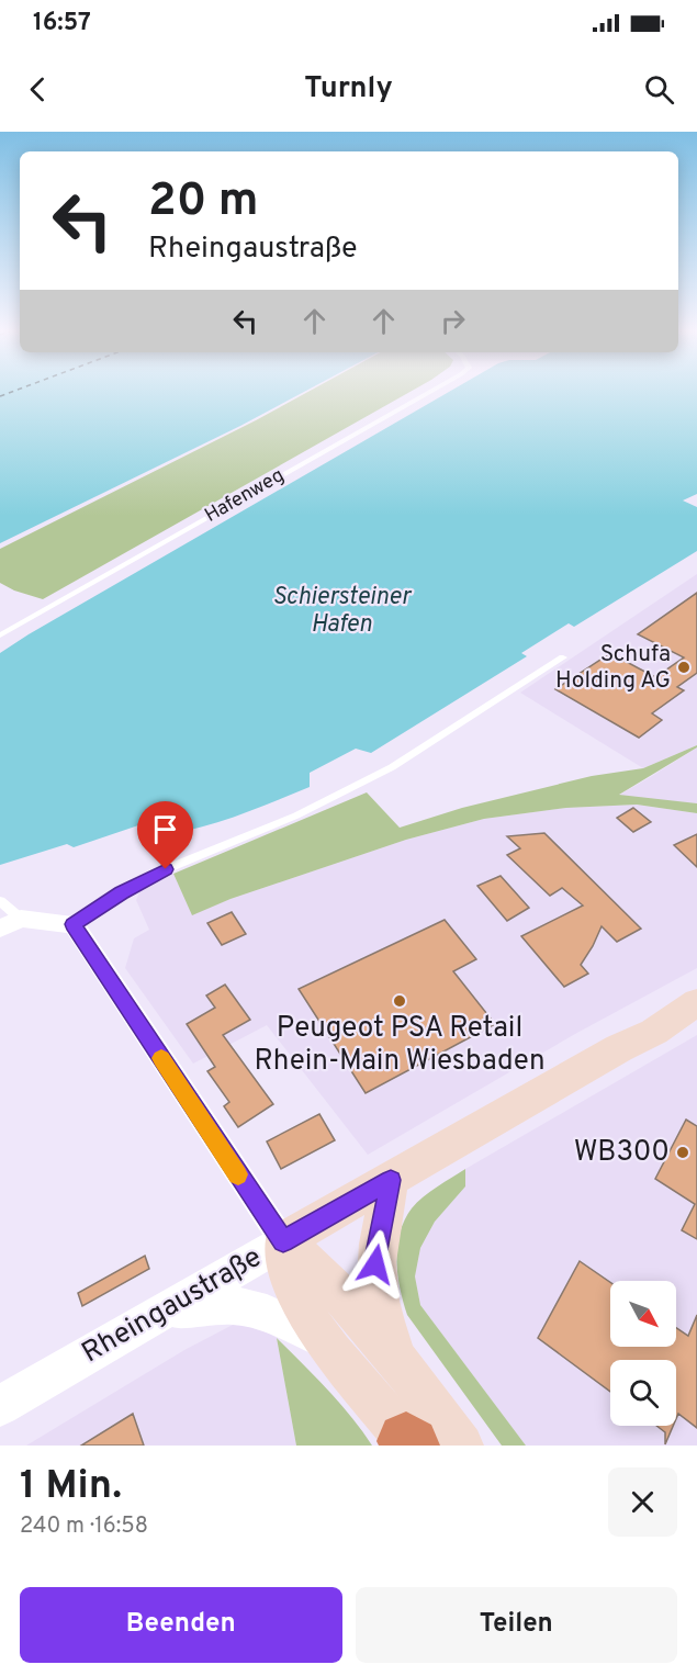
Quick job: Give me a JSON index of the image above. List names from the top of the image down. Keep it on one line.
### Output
{"streets":{"main road":["Rheingaustraße"],"lane":["Hafenweg"]},"water":["Schiersteiner Hafen"],"places":["Schufa Holding AG","Peugeot PSA Retail Rhein-Main Wiesbaden","WB300"],"north":"bottom right","page":{"status":"16:57","header":"Turnly","turn":["20 m","Rheingaustraße"],"heading":["1 Min.","240 m · 16:58"],"buttons":["Beenden","Teilen"]}}
